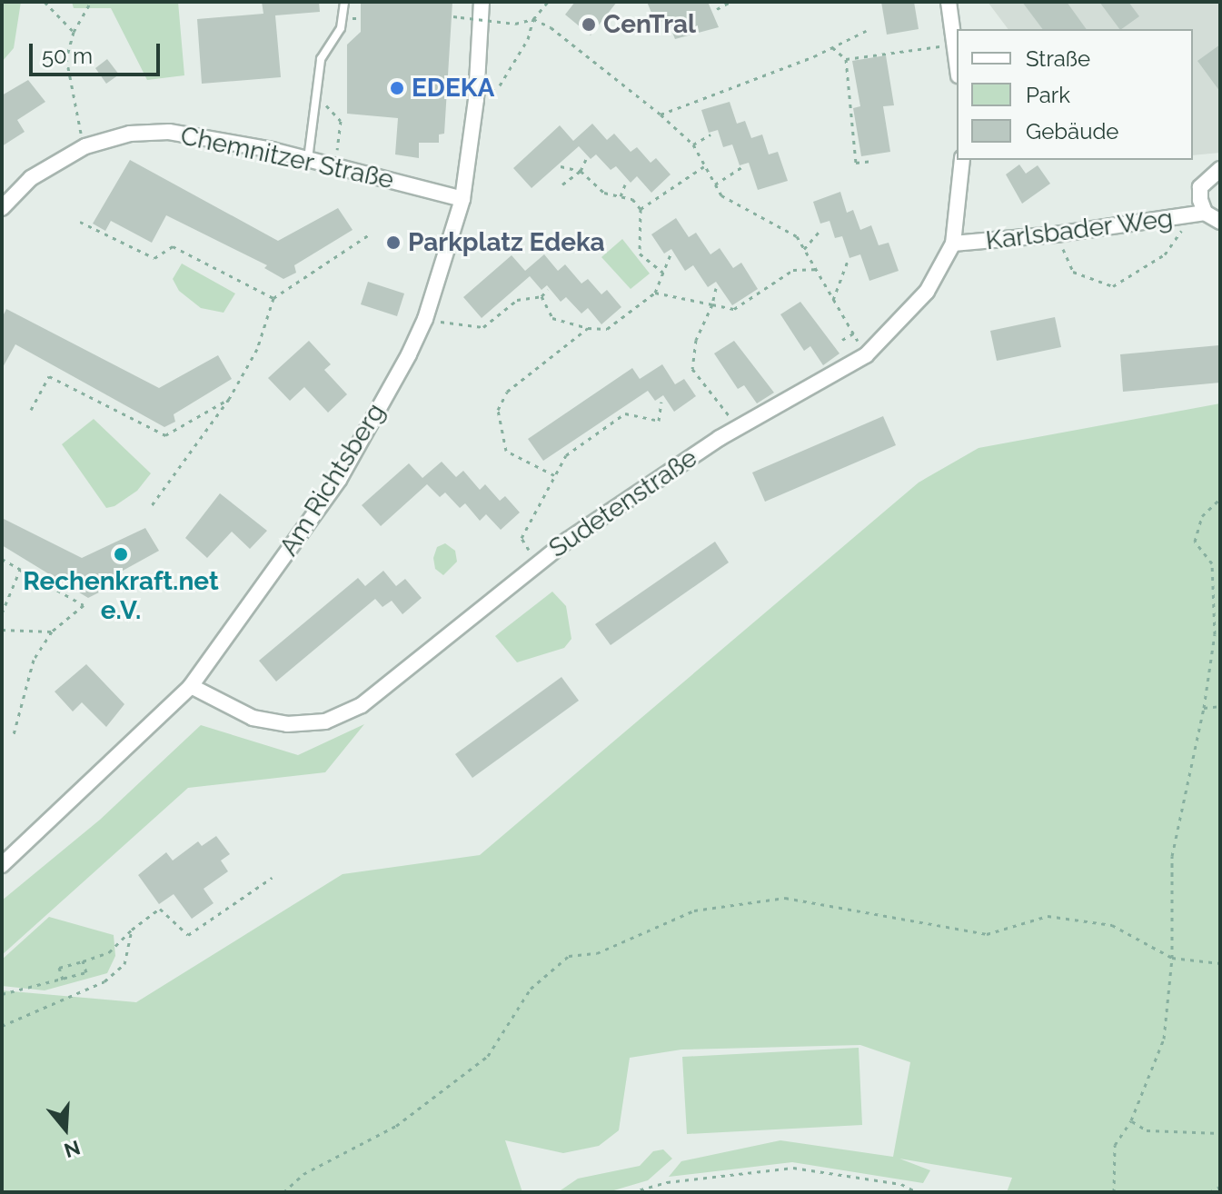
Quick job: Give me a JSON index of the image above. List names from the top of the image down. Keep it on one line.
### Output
{"streets":{"street":["Chemnitzer Straße","Karlsbader Weg","Am Richtsberg","Sudetenstraße"]},"crossings":[["Chemnitzer Straße","Am Richtsberg"],["Karlsbader Weg","Sudetenstraße"],["Am Richtsberg","Sudetenstraße"]],"places":["CenTral","EDEKA","Parkplatz Edeka","Rechenkraft.net e.V."],"legend":["Straße","Park","Gebäude"],"scale_bar":"50 m","north":"bottom"}
